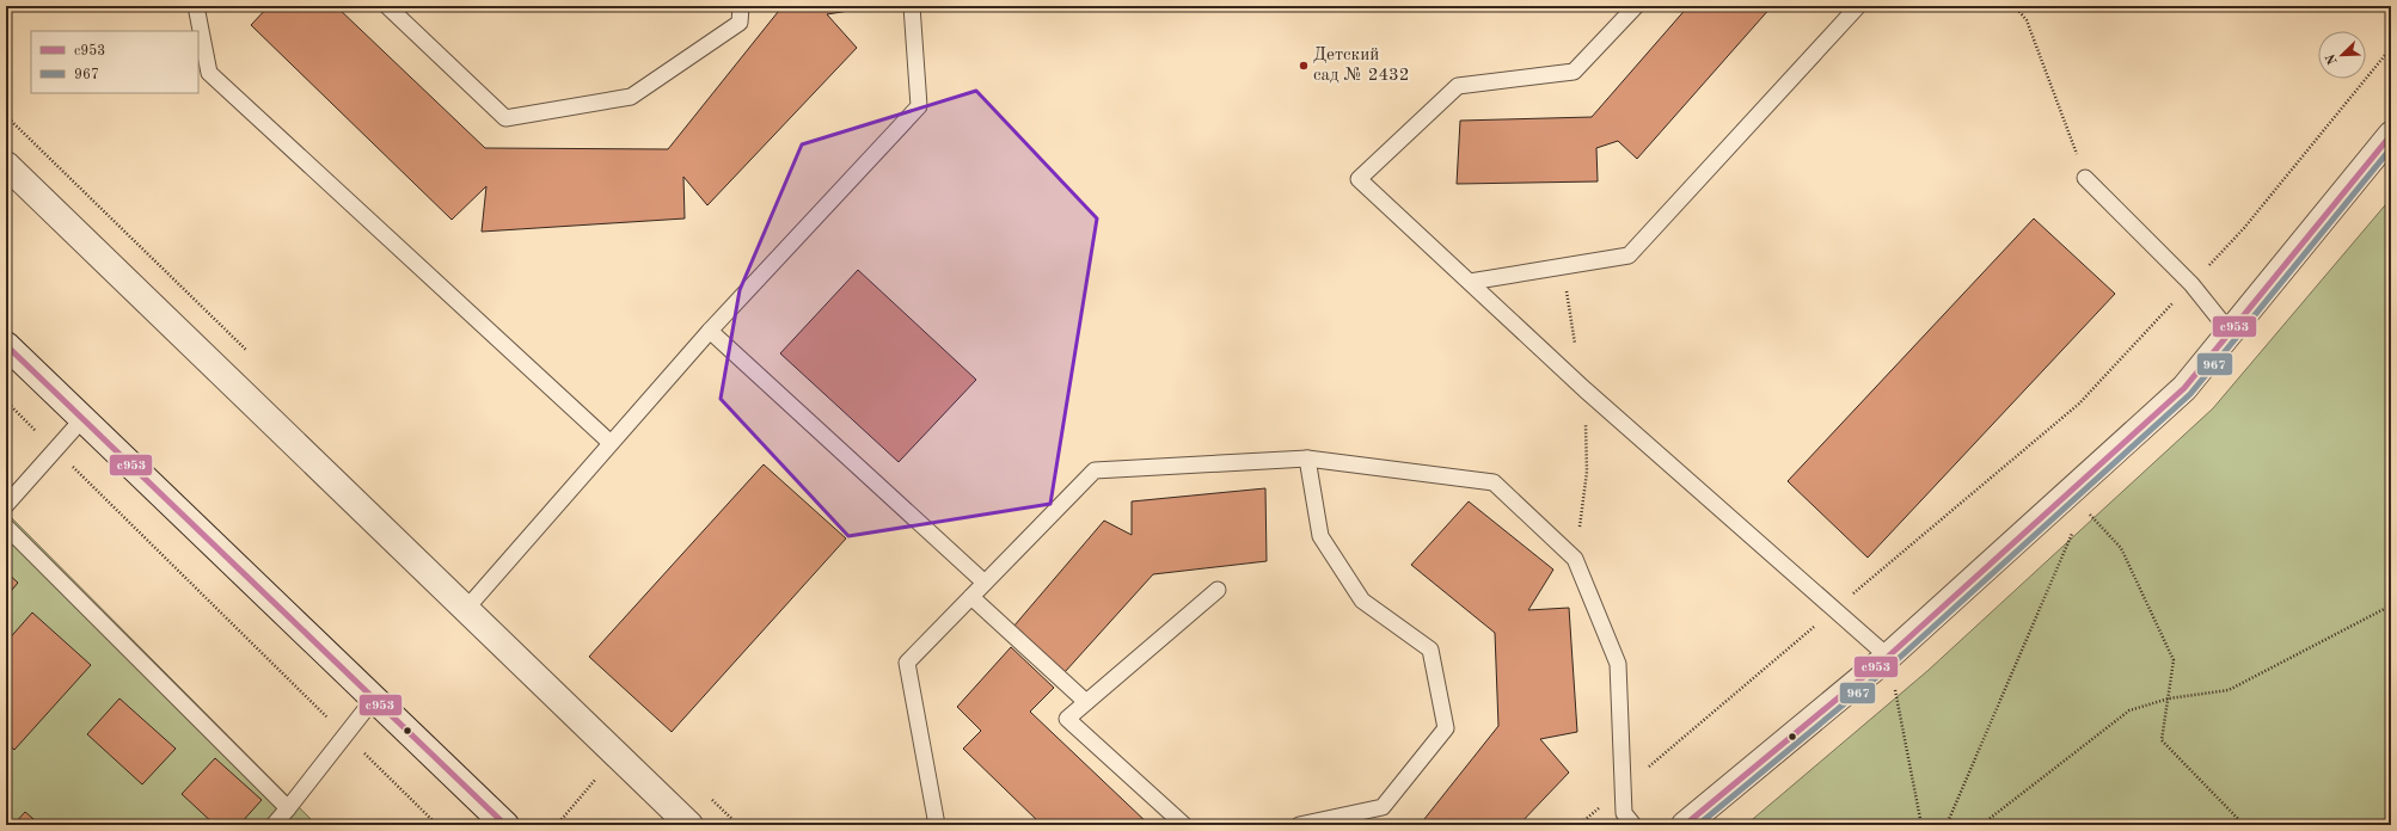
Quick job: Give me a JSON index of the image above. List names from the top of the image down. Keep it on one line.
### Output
{"places":["Детский сад № 2432"],"lines":["transit line с953","transit line 967"],"legend":["с953","967"],"north":"bottom left"}
